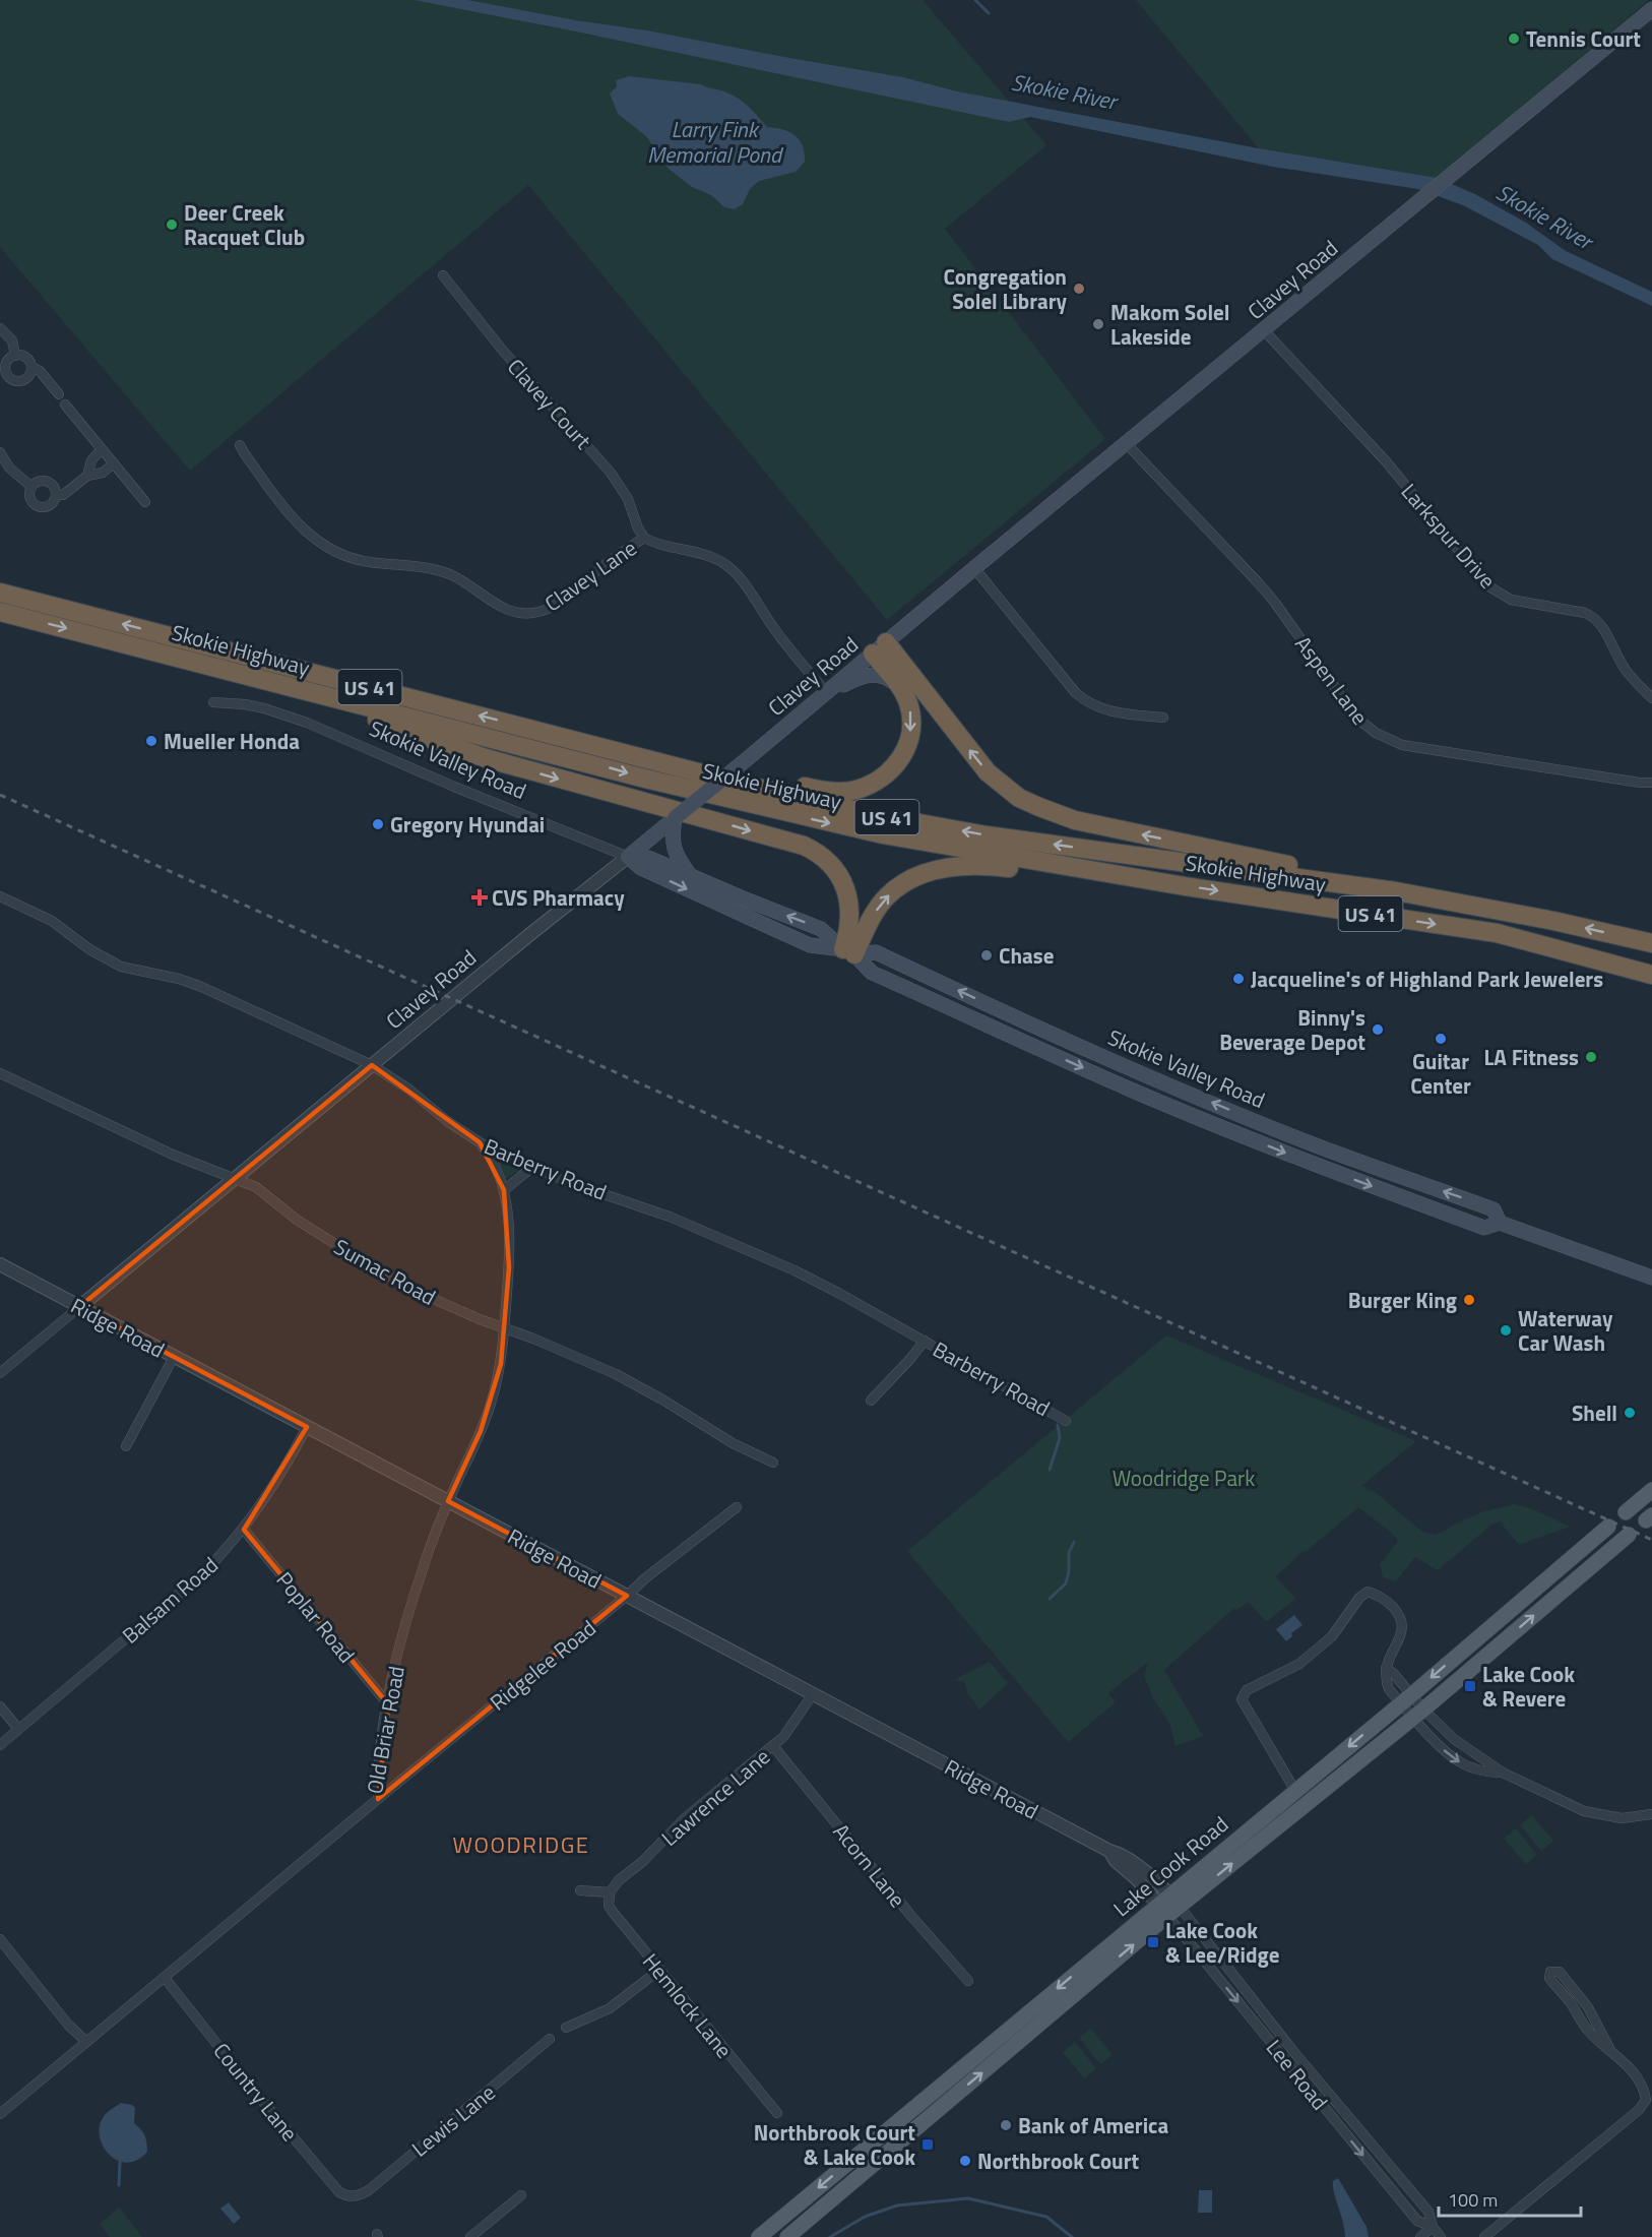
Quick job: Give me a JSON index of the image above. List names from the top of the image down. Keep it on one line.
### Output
{"streets":{"highway":["Skokie Highway","US 41"],"main road":["Clavey Road","Skokie Valley Road","Lake Cook Road"],"street":["Clavey Court","Larkspur Drive","Clavey Lane","Aspen Lane","Barberry Road","Sumac Road","Ridge Road","Balsam Road","Poplar Road","Ridgelee Road","Old Briar Road","Lawrence Lane","Acorn Lane","Hemlock Lane","Lee Road","Country Lane","Lewis Lane"]},"crossings":[["Clavey Road","Larkspur Drive"],["Clavey Road","Clavey Lane"],["Clavey Road","Aspen Lane"],["Clavey Road","Skokie Valley Road"],["Clavey Road","Barberry Road"],["Clavey Road","Sumac Road"],["Clavey Road","Ridge Road"],["Clavey Court","Clavey Lane"],["Barberry Road","Old Briar Road"],["Sumac Road","Old Briar Road"],["Ridge Road","Balsam Road"],["Ridge Road","Ridgelee Road"],["Ridge Road","Old Briar Road"],["Ridge Road","Lawrence Lane"],["Ridge Road","Lake Cook Road"],["Ridge Road","Lee Road"],["Balsam Road","Poplar Road"],["Poplar Road","Old Briar Road"],["Ridgelee Road","Old Briar Road"],["Old Briar Road","Country Lane"],["Lawrence Lane","Acorn Lane"],["Lawrence Lane","Hemlock Lane"],["Lake Cook Road","Lee Road"],["Country Lane","Lewis Lane"]],"districts":["WOODRIDGE"],"water":["Skokie River","Larry Fink Memorial Pond"],"parks":["Woodridge Park"],"places":{"other":["Tennis Court","Deer Creek Racquet Club","Congregation Solel Library","Makom Solel Lakeside","Mueller Honda","Gregory Hyundai","Chase","Jacqueline's of Highland Park Jewelers","Binny's Beverage Depot","Guitar Center","LA Fitness","Burger King","Waterway Car Wash","Shell","Bank of America","Northbrook Court"],"health":["CVS Pharmacy"],"transit":["Lake Cook & Revere","Lake Cook & Lee/Ridge","Northbrook Court & Lake Cook"]},"scale_bar":"100 m"}
